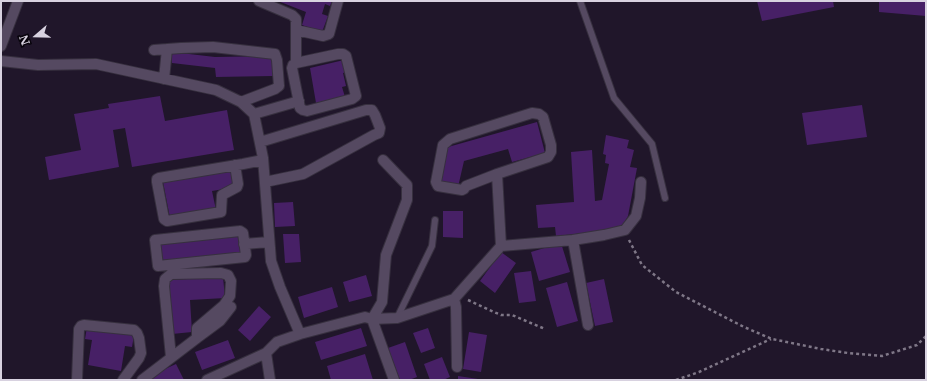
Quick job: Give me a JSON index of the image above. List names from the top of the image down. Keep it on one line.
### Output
{"north":"left"}
